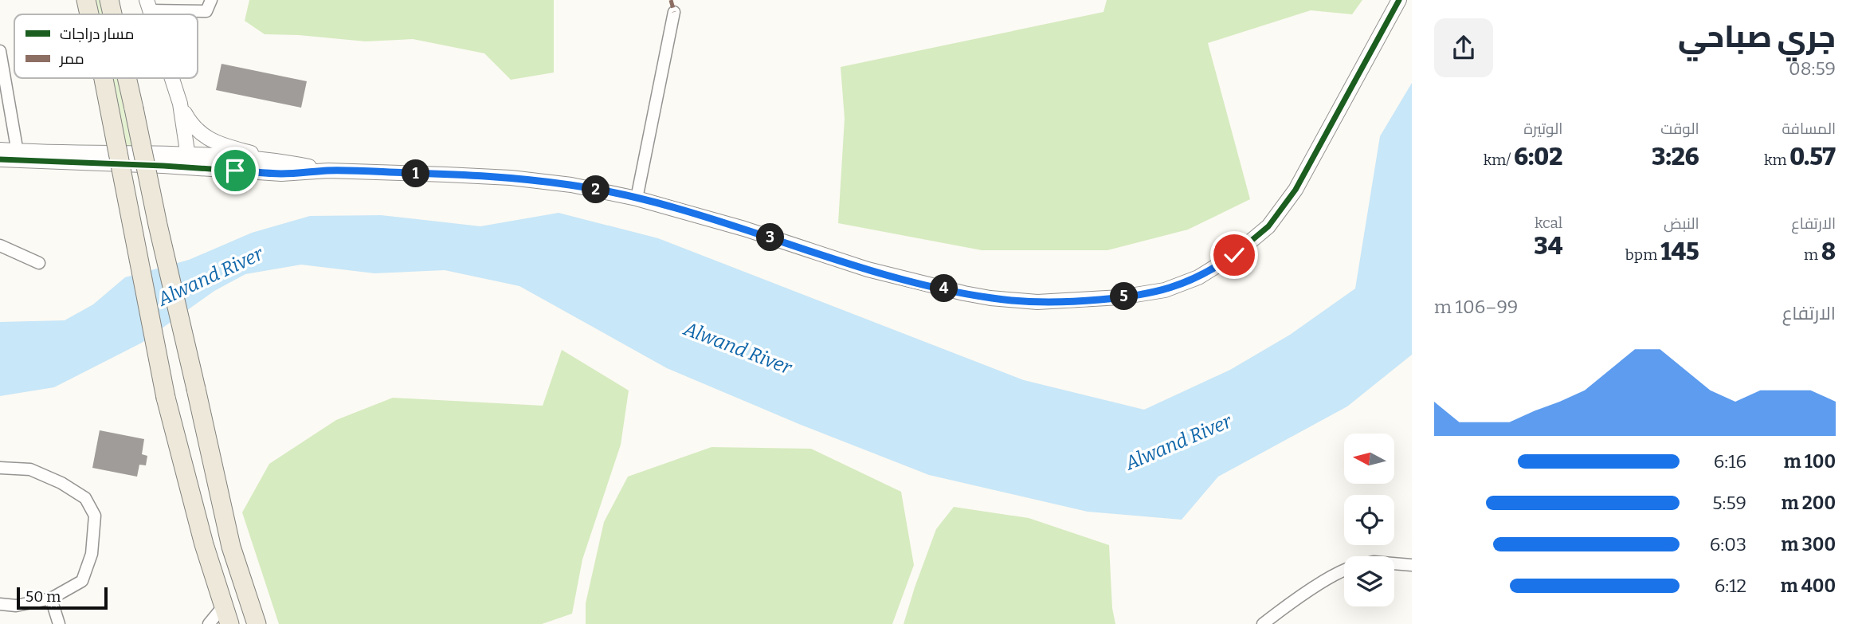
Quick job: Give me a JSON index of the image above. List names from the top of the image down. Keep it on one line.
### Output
{"water":["Alwand River"],"legend":["مسار دراجات","ممر"],"scale_bar":"50 m","north":"left","page":{"heading":["جري صباحي","08:59"],"stats":[["المسافة","0.57 km"],["الوقت","3:26"],["الوتيرة","6:02 /km"],["الارتفاع","8 m"],["النبض","145 bpm"],["kcal","34"]],"pins":["1","2","3","4","5"],"chart":["الارتفاع","99–106 m"],"list":[{"name":"100 m","note":"6:16"},{"name":"200 m","note":"5:59"},{"name":"300 m","note":"6:03"},{"name":"400 m","note":"6:12"}],"scale":"50 m"}}
